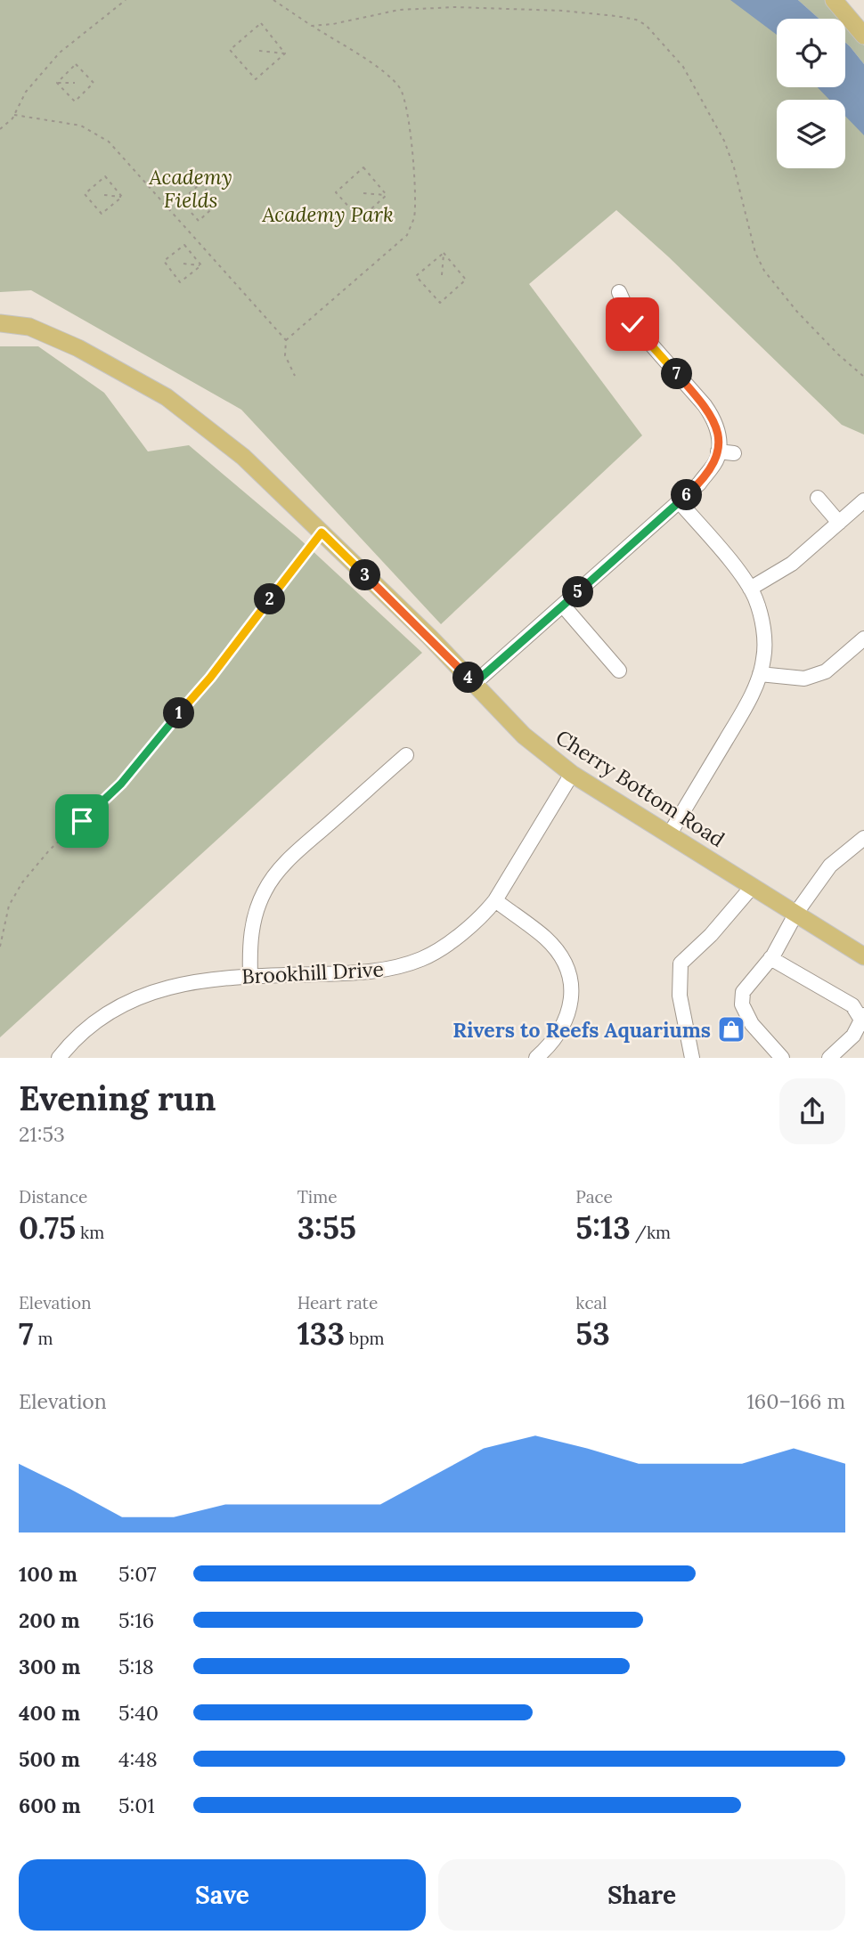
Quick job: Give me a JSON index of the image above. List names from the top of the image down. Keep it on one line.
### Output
{"streets":{"main road":["Cherry Bottom Road"],"street":["Brookhill Drive"]},"crossings":[["Cherry Bottom Road","Brookhill Drive"]],"parks":["Academy Fields","Academy Park"],"places":{"shop":["Rivers to Reefs Aquariums"]},"page":{"pins":["7","6","3","5","2","4","1"],"heading":["Evening run","21:53"],"stats":[["Distance","0.75 km"],["Time","3:55"],["Pace","5:13 /km"],["Elevation","7 m"],["Heart rate","133 bpm"],["kcal","53"]],"chart":["Elevation","160–166 m"],"list":[{"name":"100 m","note":"5:07"},{"name":"200 m","note":"5:16"},{"name":"300 m","note":"5:18"},{"name":"400 m","note":"5:40"},{"name":"500 m","note":"4:48"},{"name":"600 m","note":"5:01"}],"buttons":["Save","Share"]}}
